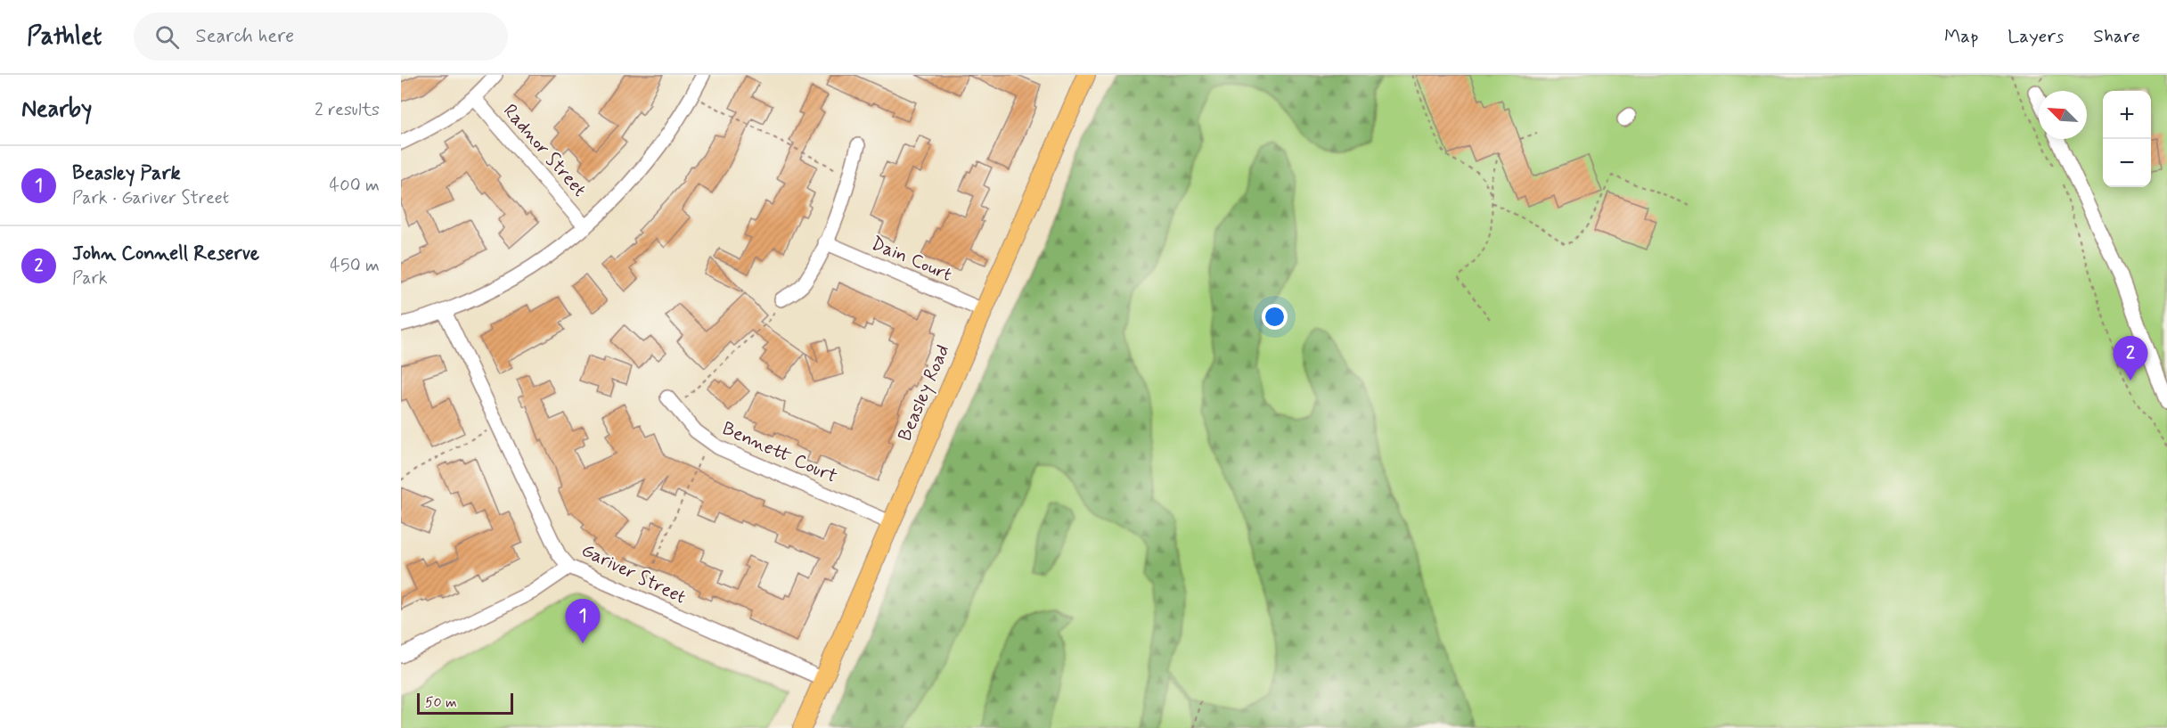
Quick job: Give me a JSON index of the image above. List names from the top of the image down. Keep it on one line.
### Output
{"streets":{"main road":["Beasley Road"],"street":["Radnor Street","Dain Court","Bennett Court","Gariver Street"]},"crossings":[["Dain Court","Beasley Road"],["Beasley Road","Bennett Court"],["Beasley Road","Gariver Street"]],"scale_bar":"50 m","north":"top left","page":{"header":"Pathlet","search":"Search here","nav":["Map","Layers","Share"],"heading":["Nearby","2 results"],"map_buttons":["+","−"],"list":[{"mark":"1","name":"Beasley Park","note":"Park · Gariver Street","value":"400 m"},{"mark":"2","name":"John Connell Reserve","note":"Park","value":"450 m"}],"pins":["2","1"],"scale":"50 m"}}
